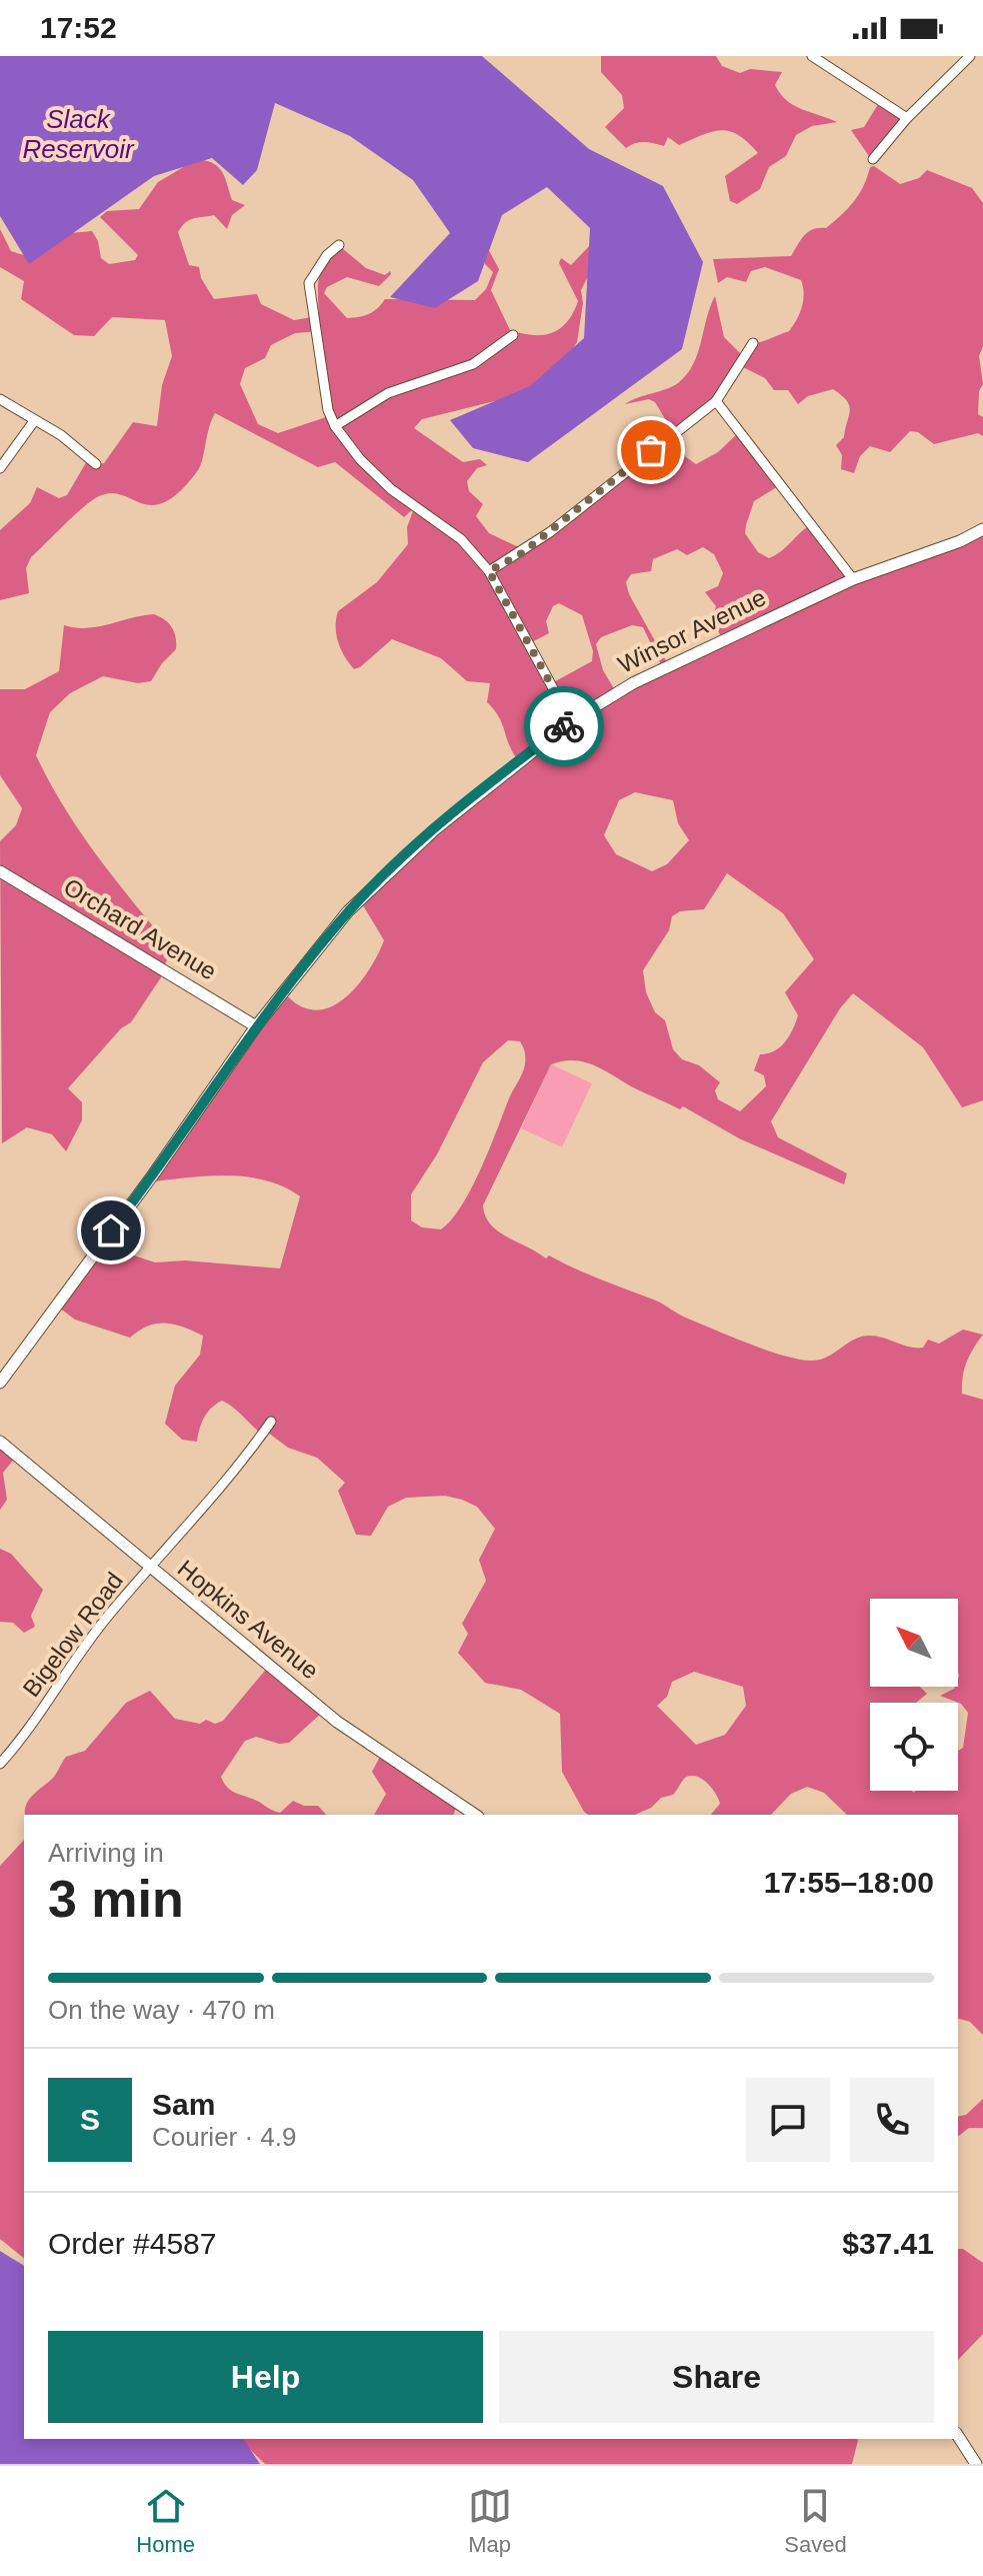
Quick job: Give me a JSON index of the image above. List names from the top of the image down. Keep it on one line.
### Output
{"streets":{"street":["Winsor Avenue","Orchard Avenue","Hopkins Avenue","Bigelow Road"]},"crossings":[["Winsor Avenue","Orchard Avenue"],["Hopkins Avenue","Bigelow Road"]],"water":["Slack Reservoir"],"north":"top left","page":{"status":"17:52","heading":["3 min","Arriving in","17:55–18:00"],"panel":["Sam","Courier · 4.9","Order #4587","$37.41"],"bar":"On the way · 470 m","round":"S","buttons":["Help","Share"],"tabs":["Home","Map","Saved"]}}
